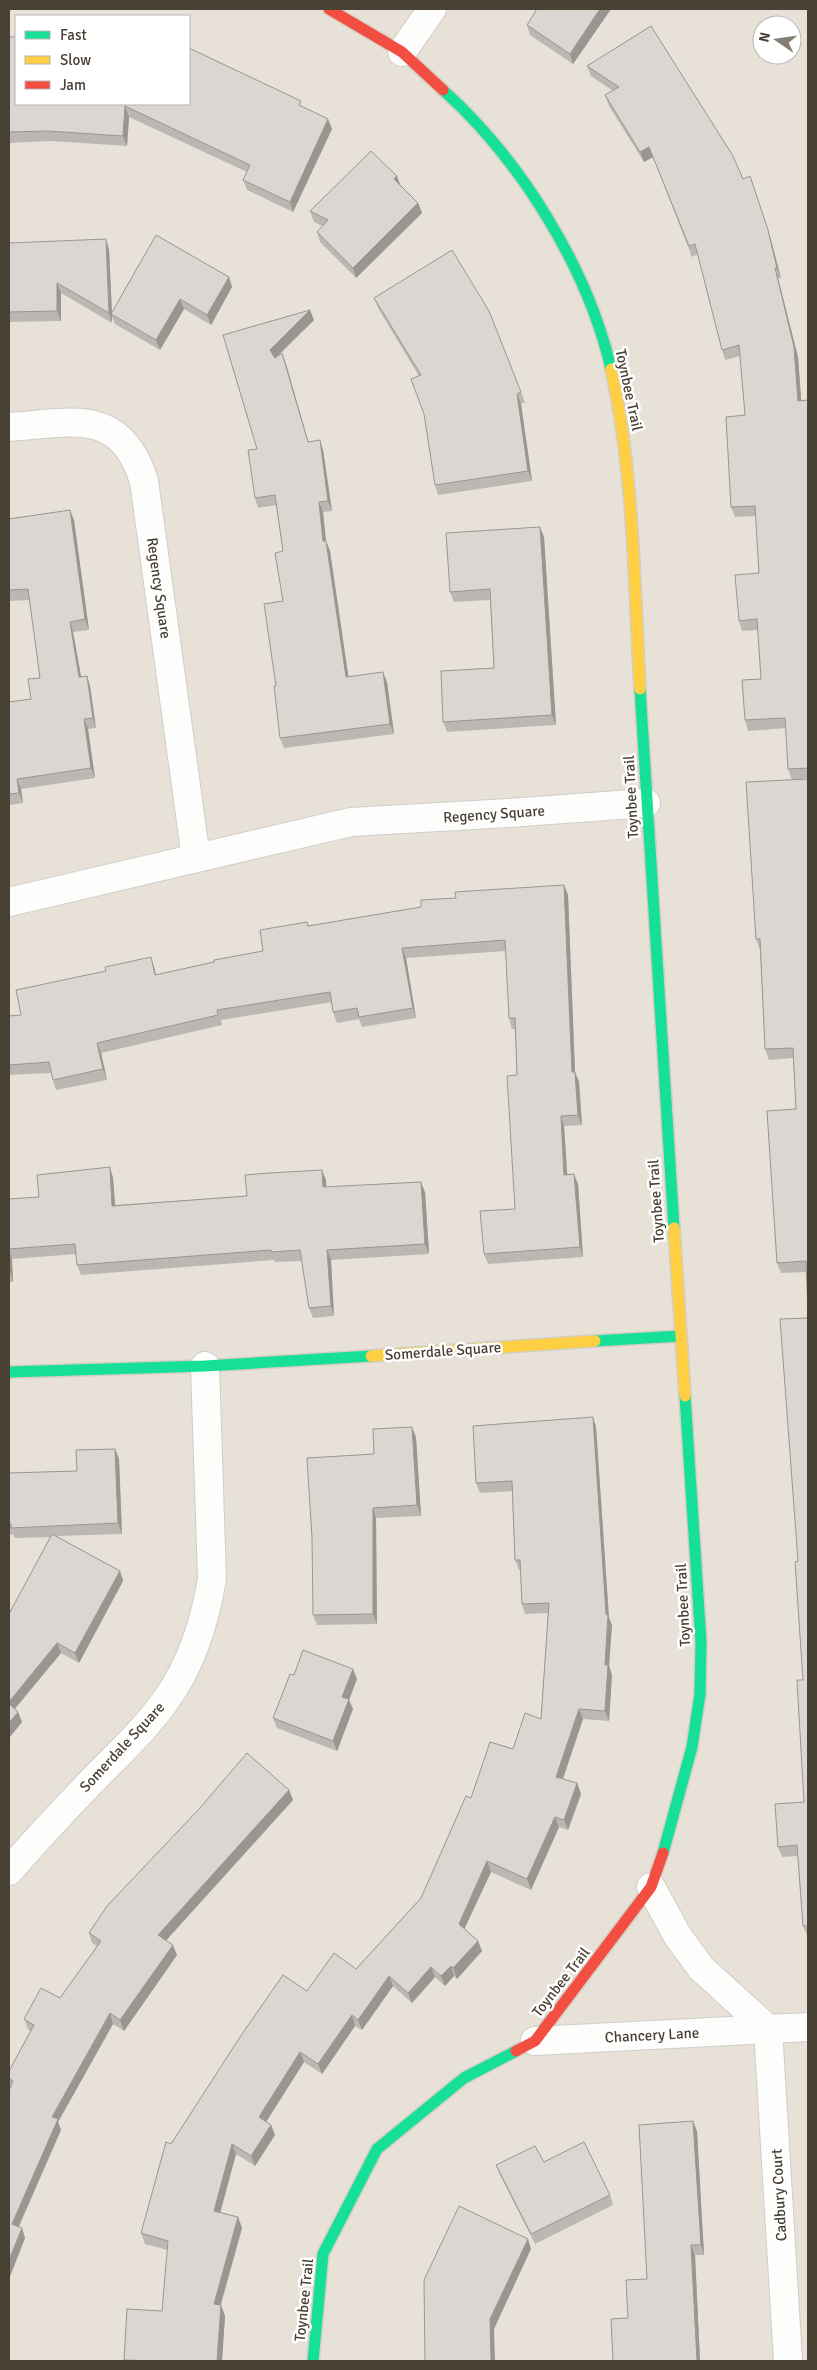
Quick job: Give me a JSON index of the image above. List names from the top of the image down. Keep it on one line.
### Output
{"streets":{"street":["Toynbee Trail","Regency Square","Somerdale Square","Chancery Lane","Cadbury Court"]},"crossings":[["Toynbee Trail","Regency Square"],["Toynbee Trail","Somerdale Square"],["Toynbee Trail","Chancery Lane"],["Chancery Lane","Cadbury Court"]],"legend":["Fast","Slow","Jam"],"north":"left"}
